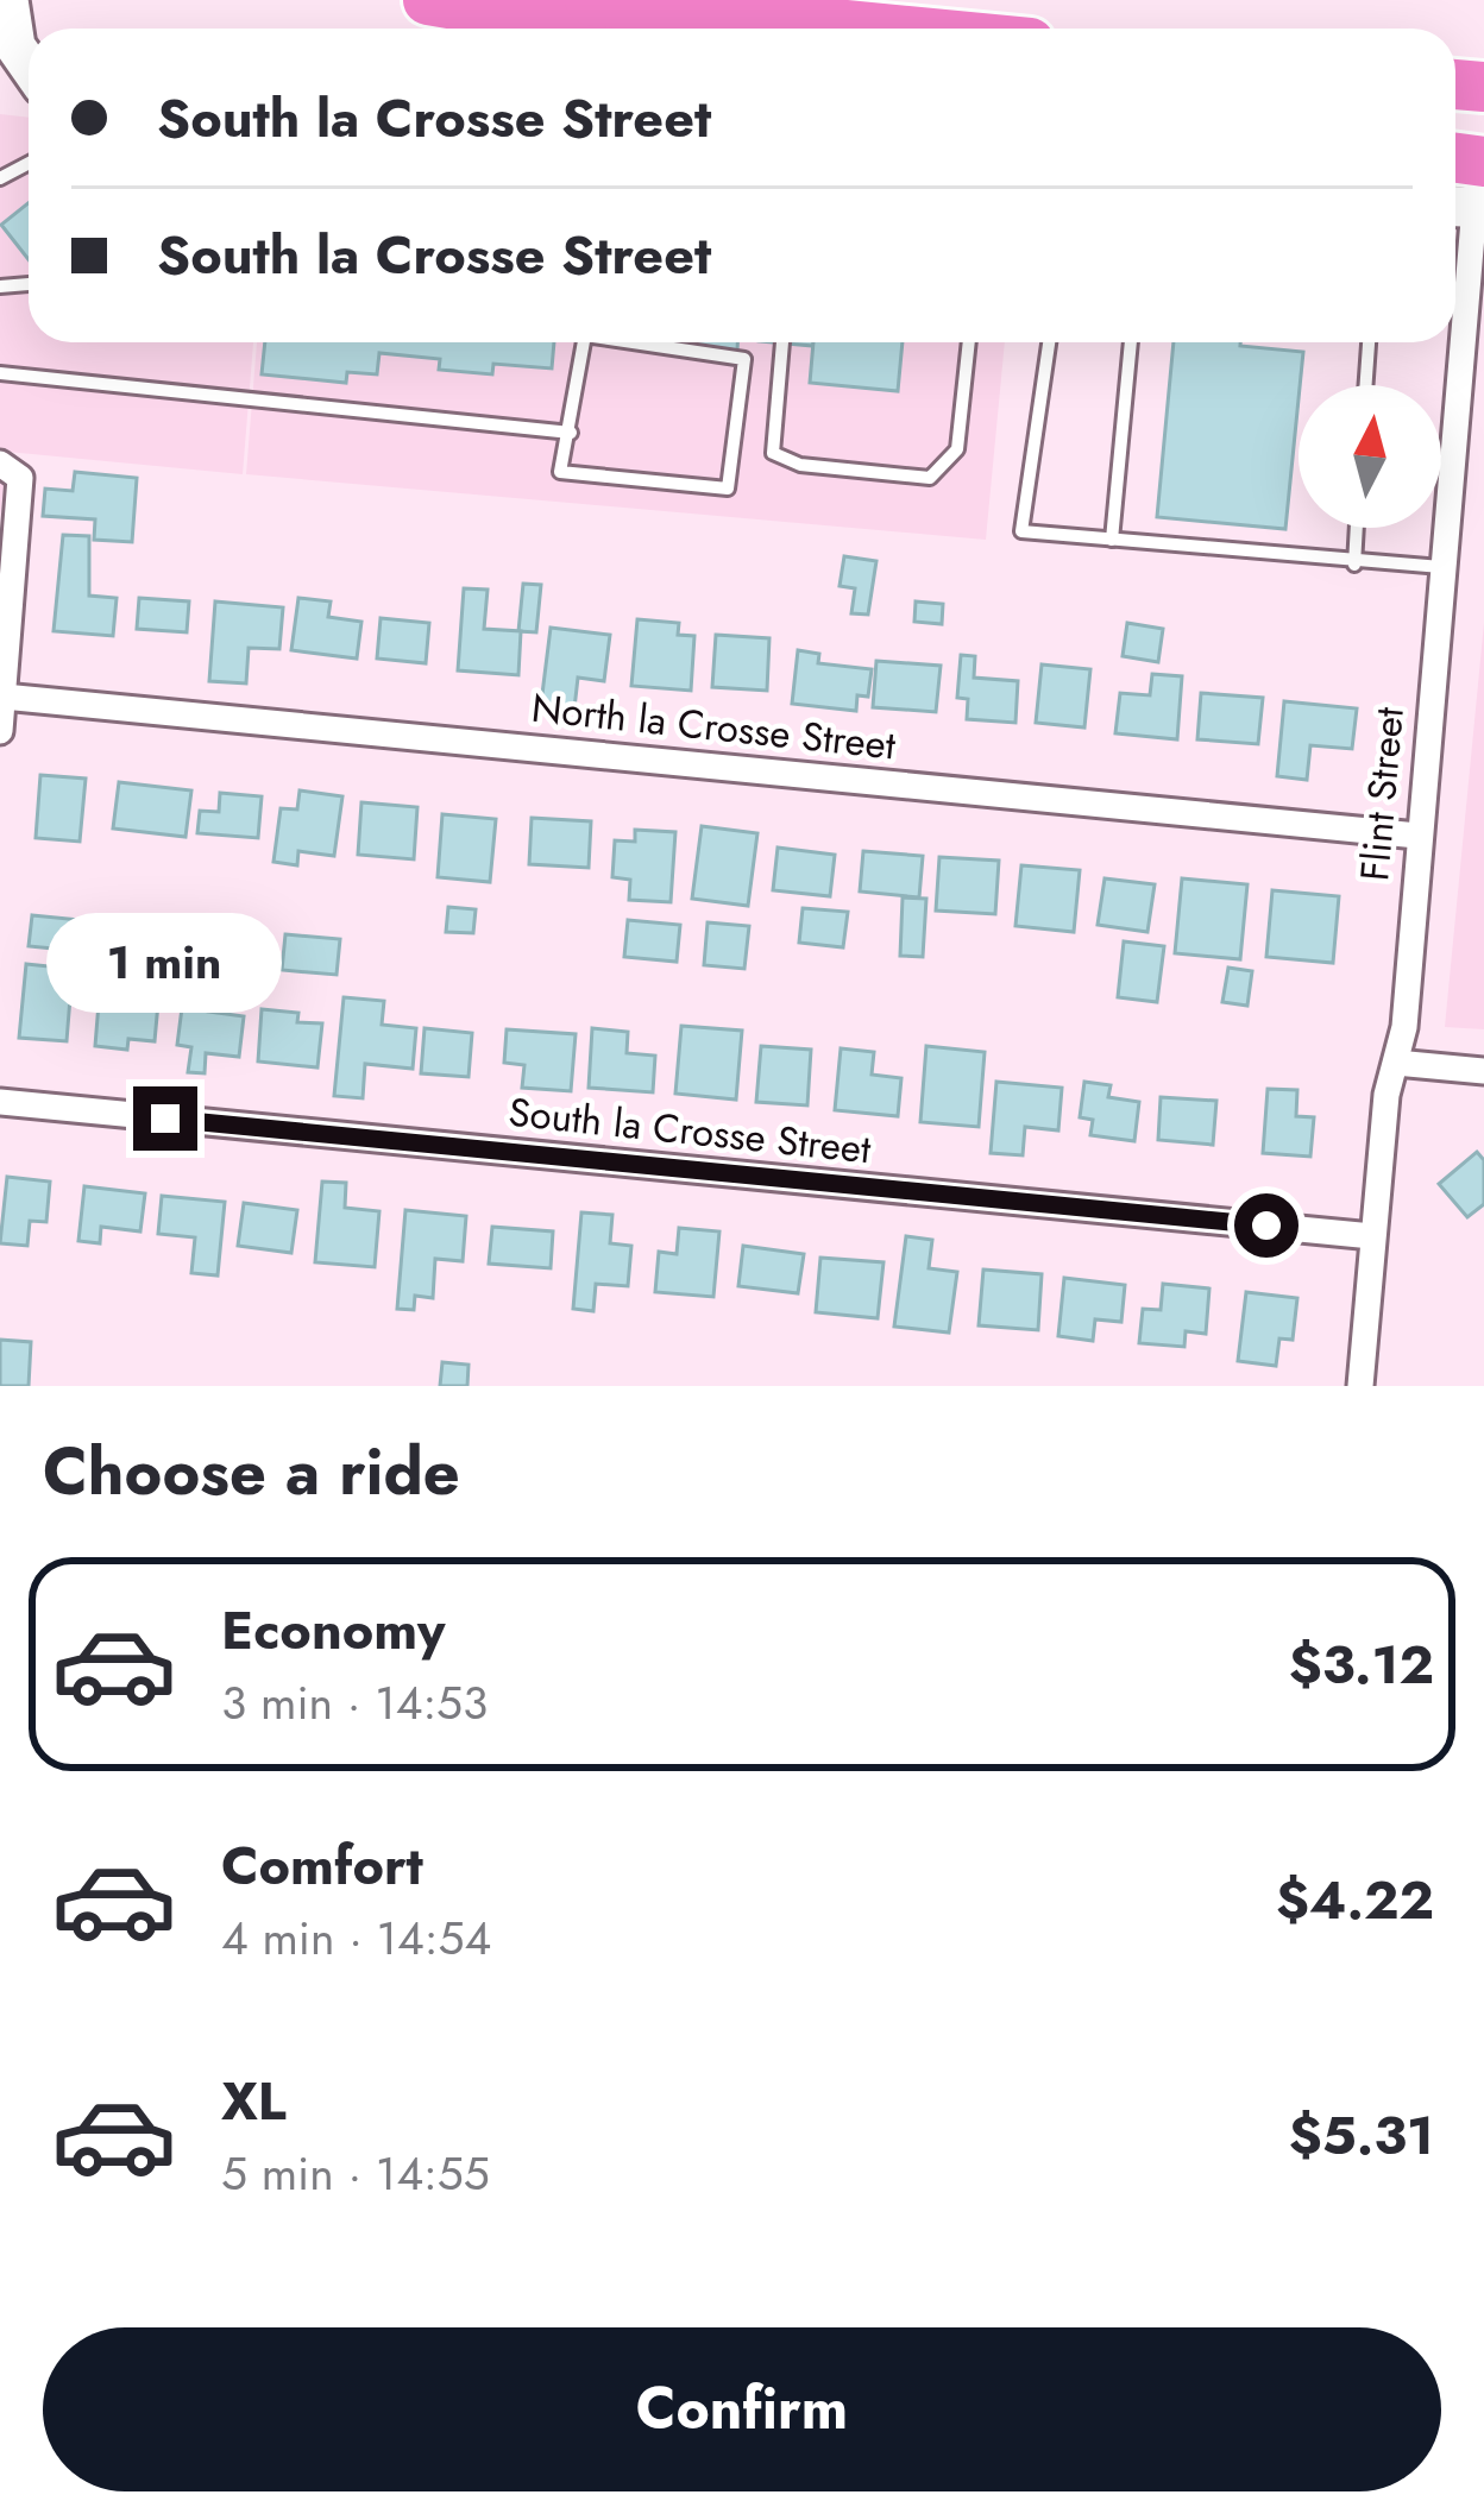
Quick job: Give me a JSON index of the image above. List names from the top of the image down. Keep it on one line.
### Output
{"streets":{"street":["North la Crosse Street","Flint Street","South la Crosse Street"]},"crossings":[["North la Crosse Street","Flint Street"],["Flint Street","South la Crosse Street"]],"north":"top","page":{"banner":["South la Crosse Street","South la Crosse Street"],"bubble":"1 min","heading":"Choose a ride","list":[{"name":"Economy","note":"3 min · 14:53","value":"$3.12"},{"name":"Comfort","note":"4 min · 14:54","value":"$4.22"},{"name":"XL","note":"5 min · 14:55","value":"$5.31"}],"buttons":"Confirm"}}
